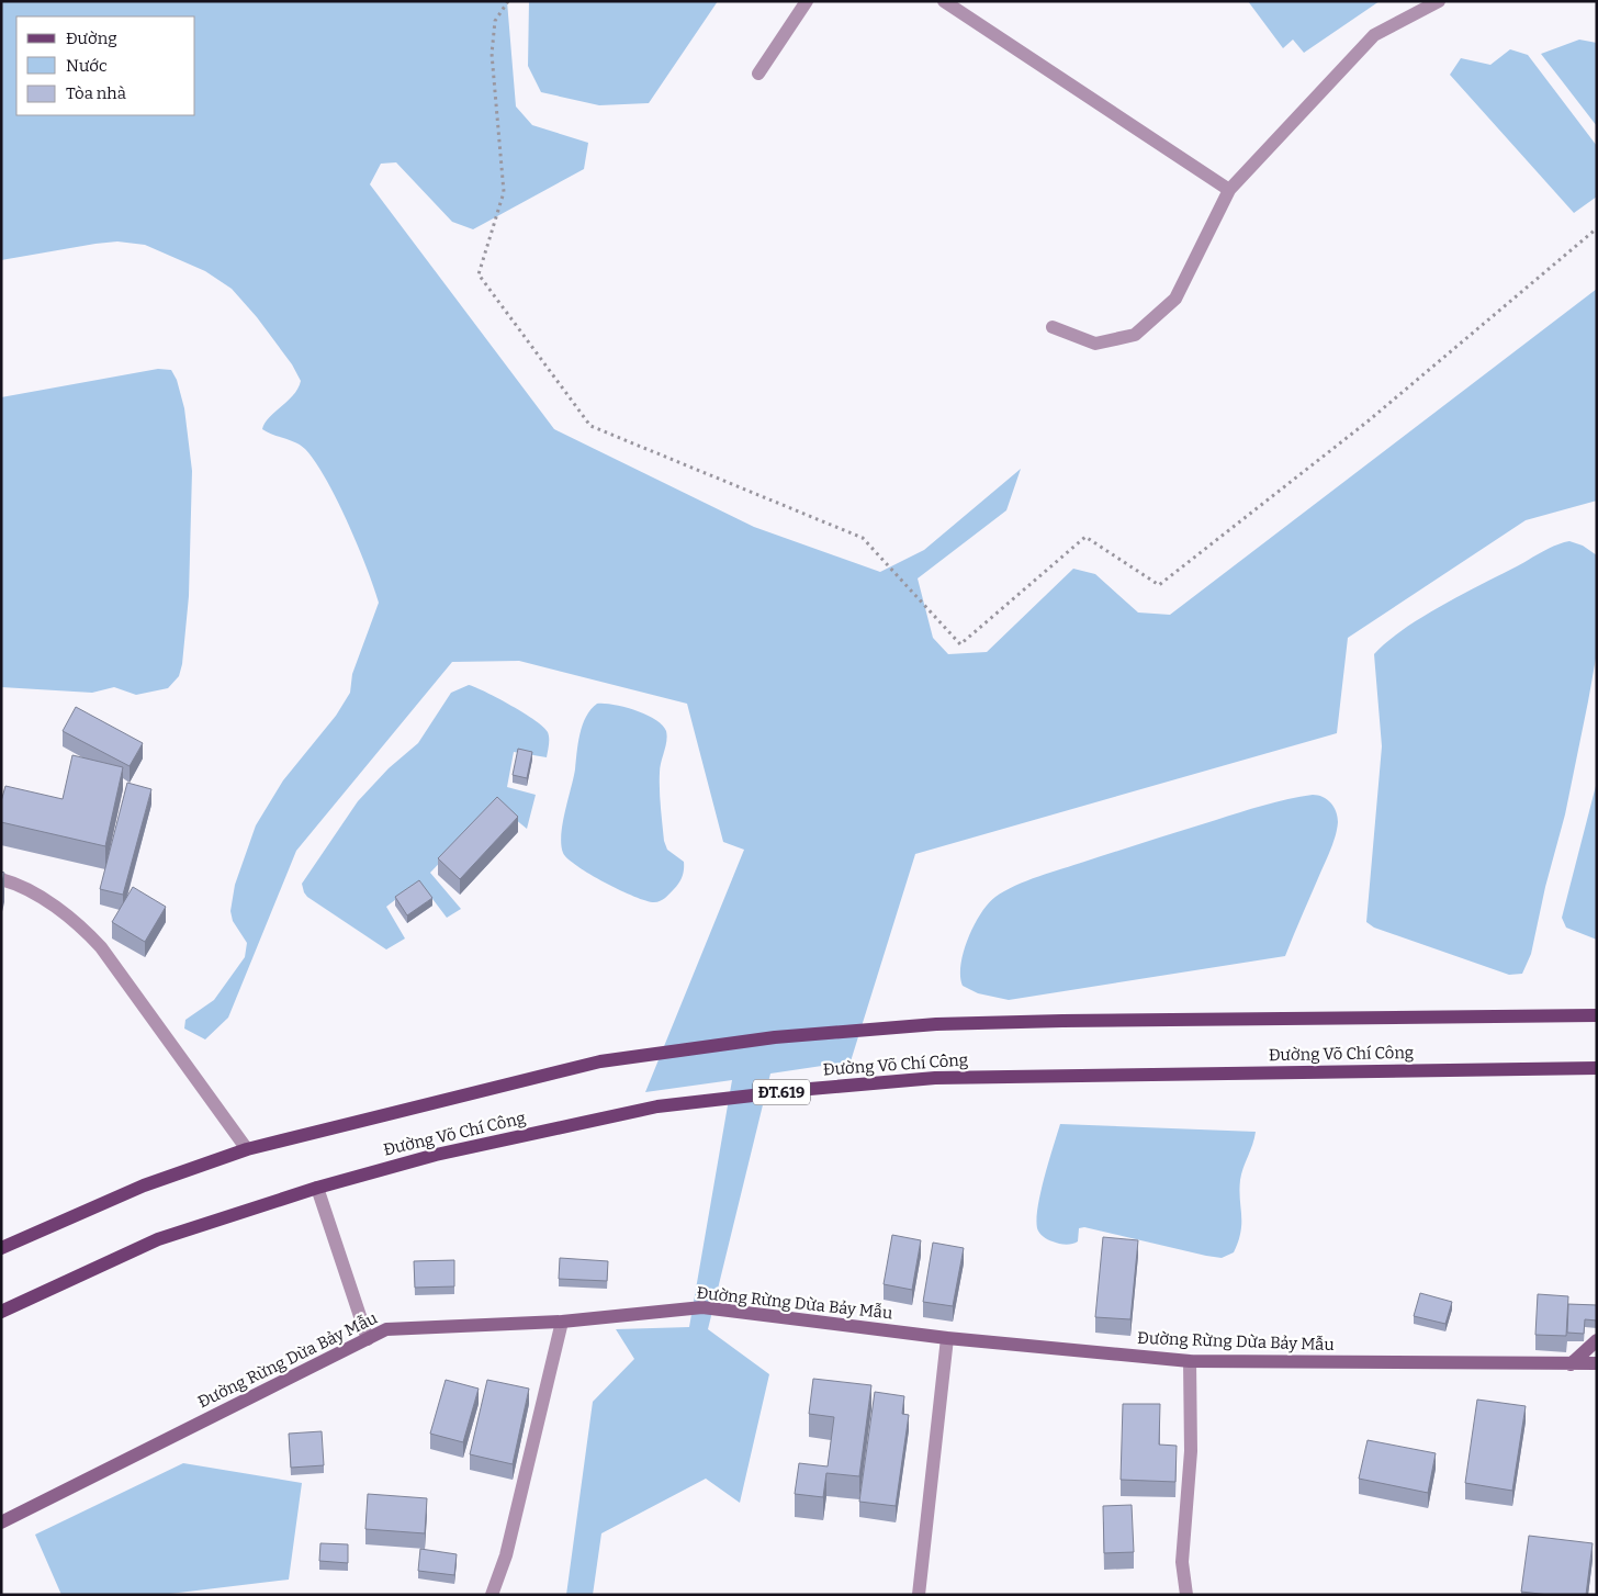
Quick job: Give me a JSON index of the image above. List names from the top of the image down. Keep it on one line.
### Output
{"streets":{"main road":["Đường Võ Chí Công","ĐT.619"],"street":["Đường Rừng Dừa Bảy Mẫu"]},"legend":["Đường","Nước","Tòa nhà"]}
